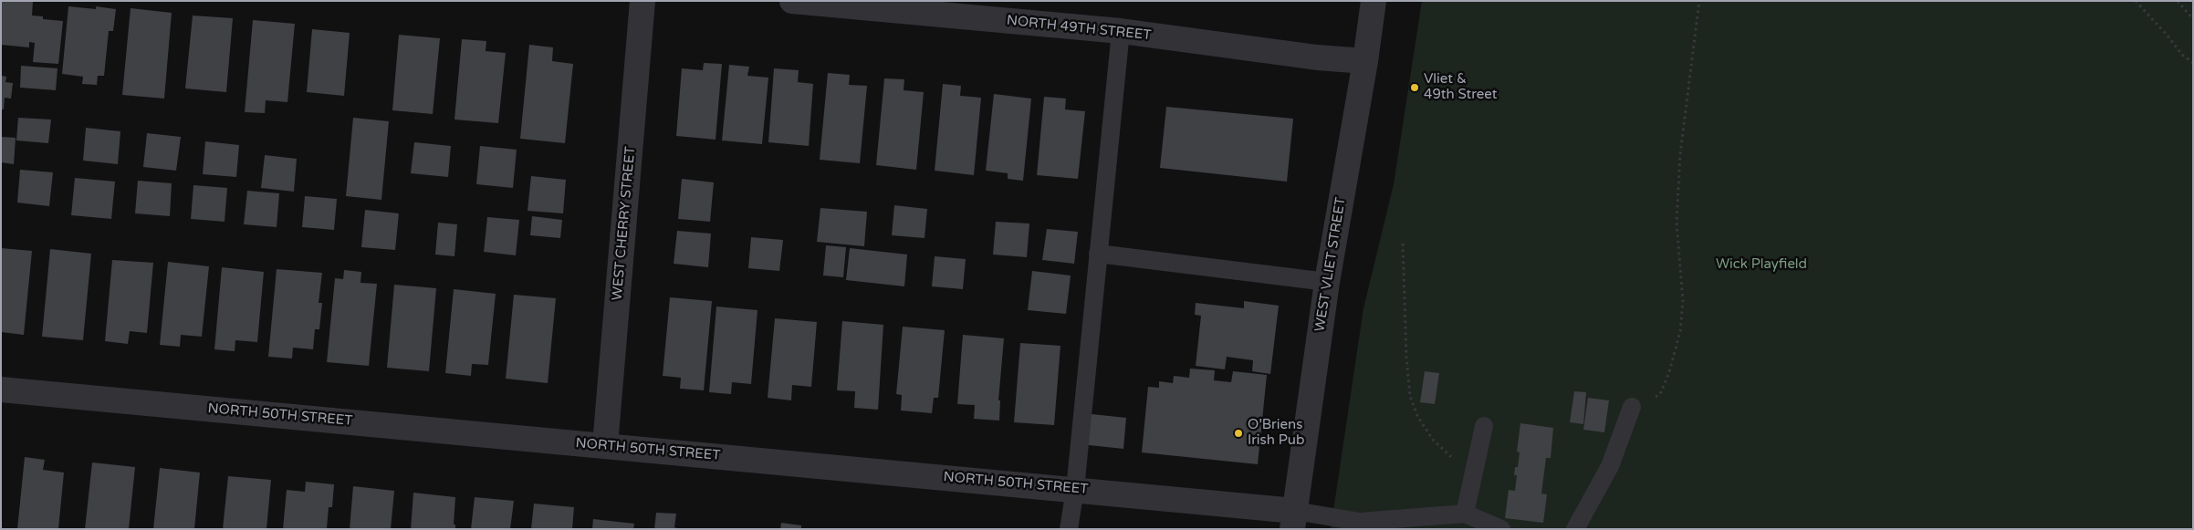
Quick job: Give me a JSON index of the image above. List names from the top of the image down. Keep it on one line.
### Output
{"streets":{"street":["NORTH 49TH STREET","WEST CHERRY STREET","WEST VLIET STREET","NORTH 50TH STREET"]},"crossings":[["NORTH 49TH STREET","WEST VLIET STREET"],["WEST CHERRY STREET","NORTH 50TH STREET"],["WEST VLIET STREET","NORTH 50TH STREET"]],"parks":["Wick Playfield"],"places":["Vliet & 49th Street","O’Briens Irish Pub"]}
